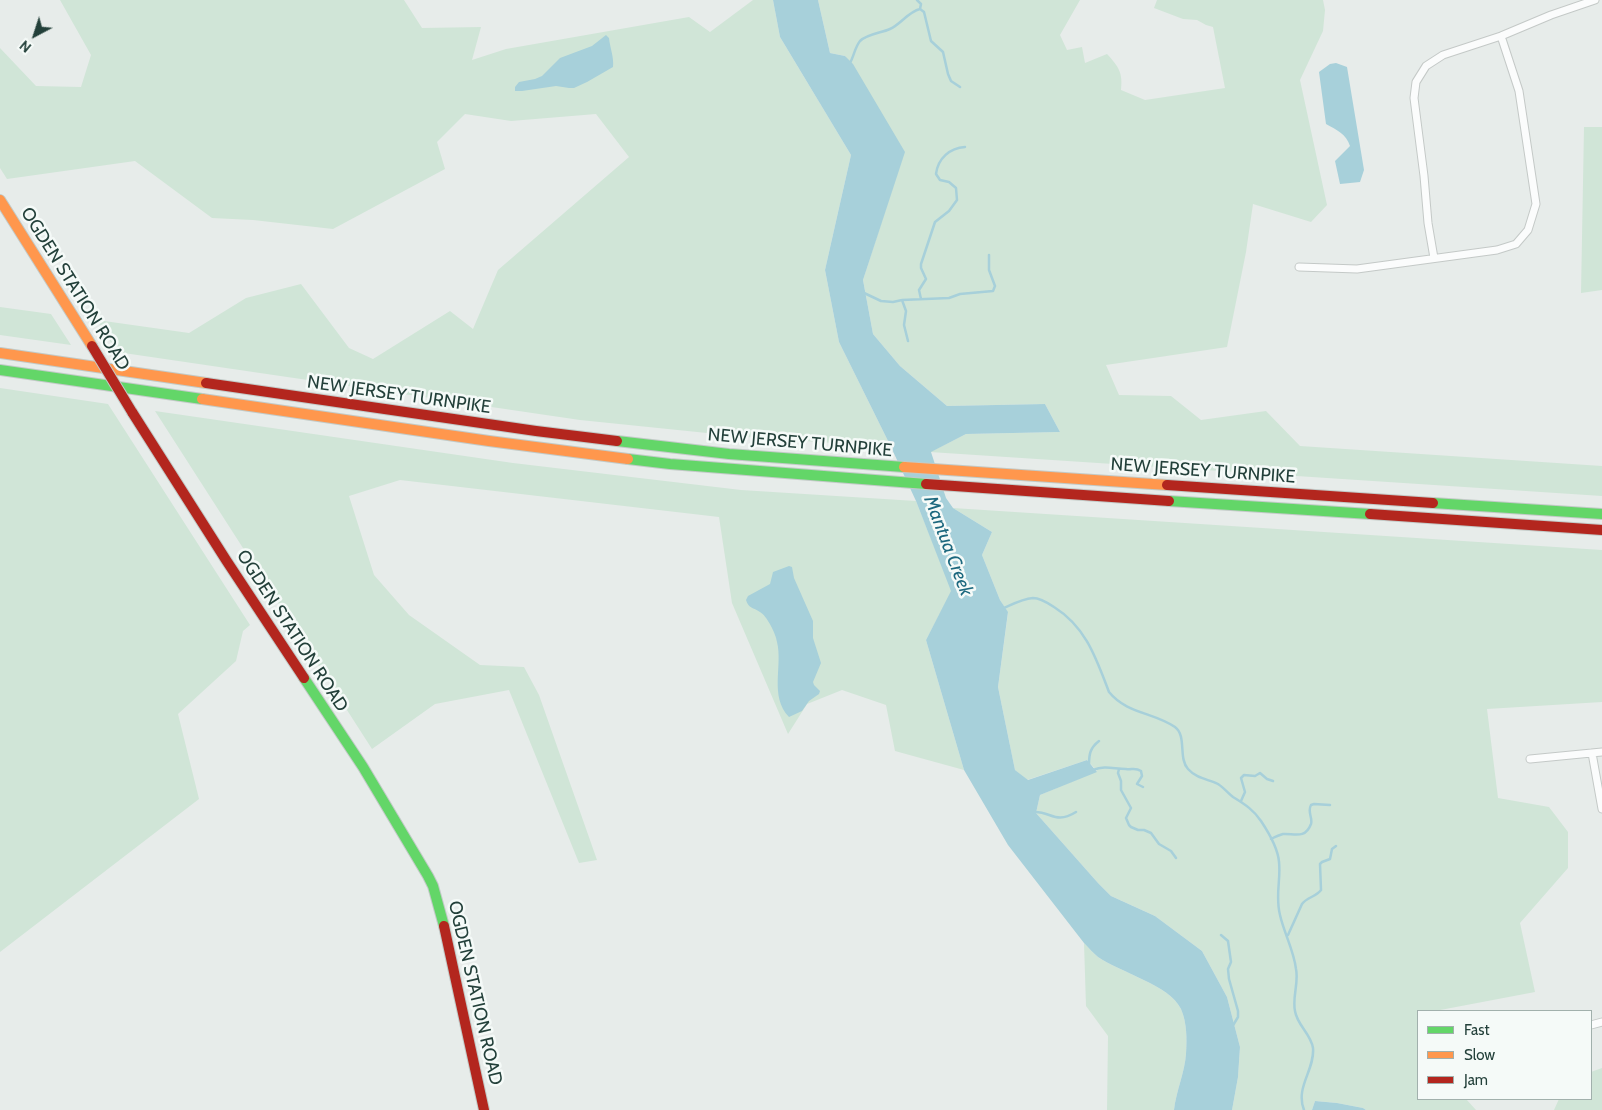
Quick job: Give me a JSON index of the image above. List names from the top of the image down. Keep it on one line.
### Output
{"streets":{"main road":["OGDEN STATION ROAD","NEW JERSEY TURNPIKE"]},"water":["Mantua Creek"],"legend":["Fast","Slow","Jam"],"north":"bottom left"}
